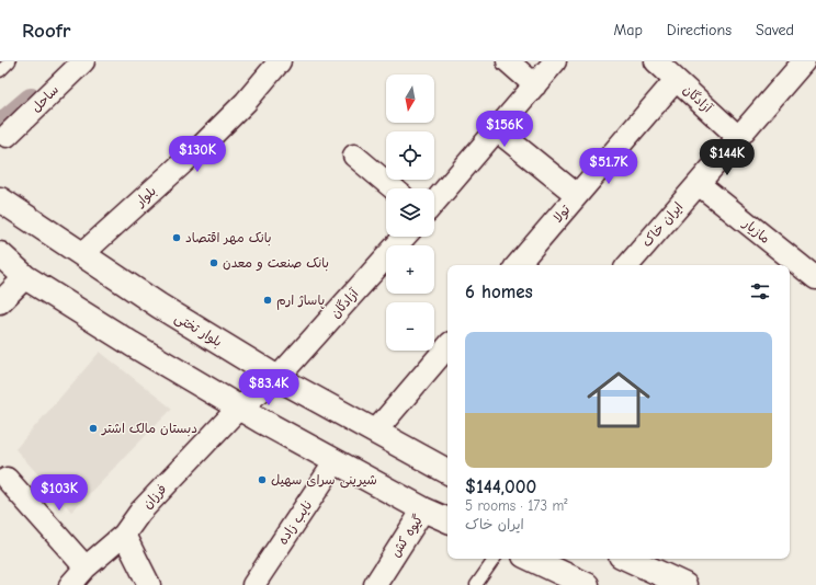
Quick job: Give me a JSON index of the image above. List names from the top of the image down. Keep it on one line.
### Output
{"streets":{"main road":["بلوار تختی"],"street":["ساحل","آزادگان","بلوار","تولا","ایران خاک","مازیار","فرزان","نایب زاده","گیوه کش"]},"crossings":[["آزادگان","تولا"],["آزادگان","ایران خاک"],["آزادگان","بلوار تختی"],["آزادگان","فرزان"],["بلوار","بلوار تختی"],["ایران خاک","مازیار"]],"places":["بانک مهر اقتصاد","بانک صنعت و معدن","پاساژ ارم","دبستان مالک اشتر","شیرینی سرای سهیل"],"north":"bottom","page":{"header":"Roofr","nav":["Map","Directions","Saved"],"map_buttons":["+","−"],"price":["$156K","$130K","$144K","$51.7K","$83.4K","$103K"],"heading":"6 homes","list":[{"name":"$144,000","note":"5 rooms · 173 m² · ایران خاک"}]}}
